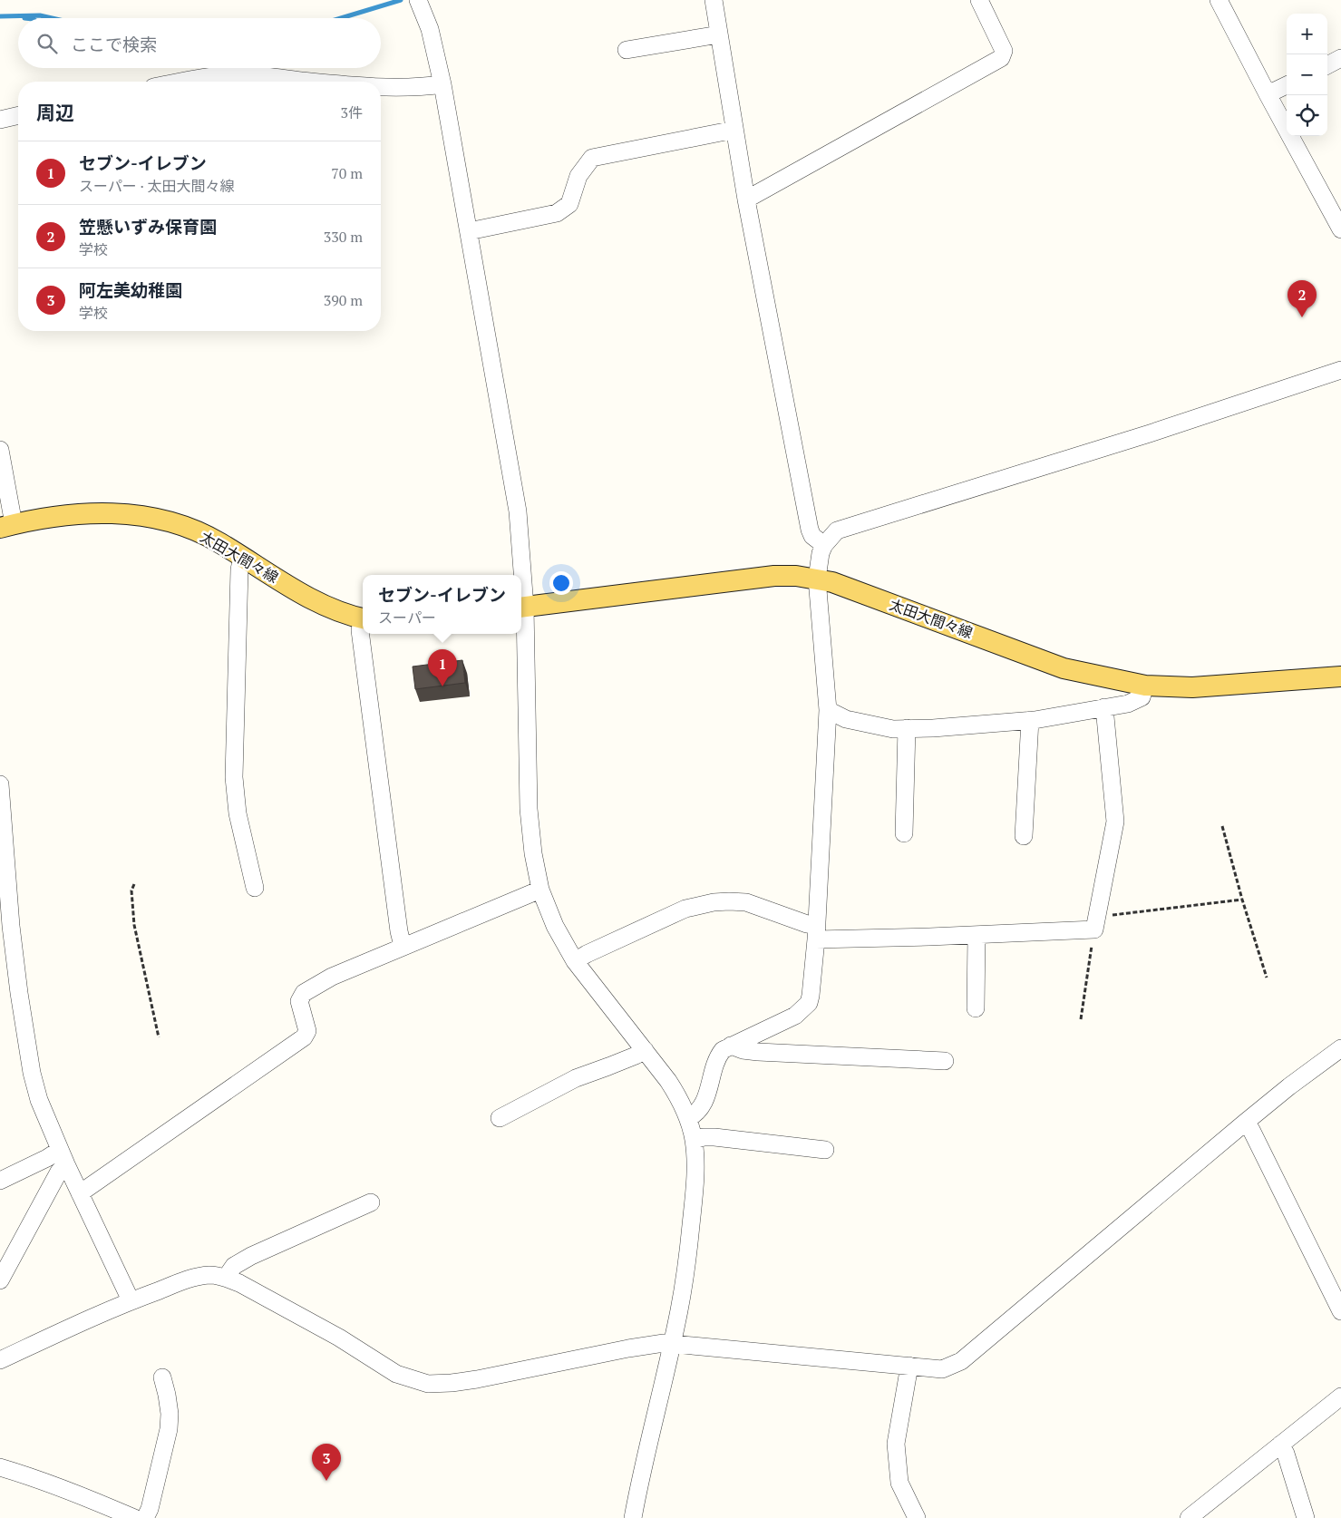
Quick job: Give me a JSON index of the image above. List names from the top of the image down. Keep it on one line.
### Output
{"streets":{"main road":["太田大間々線"]},"page":{"map_buttons":["+","−"],"search":"ここで検索","heading":["周辺","3件"],"list":[{"mark":"1","name":"セブン-イレブン","note":"スーパー · 太田大間々線","value":"70 m"},{"mark":"2","name":"笠懸いずみ保育園","note":"学校","value":"330 m"},{"mark":"3","name":"阿左美幼稚園","note":"学校","value":"390 m"}],"pins":["2","1","3"],"popup":["セブン-イレブン","スーパー"]}}
